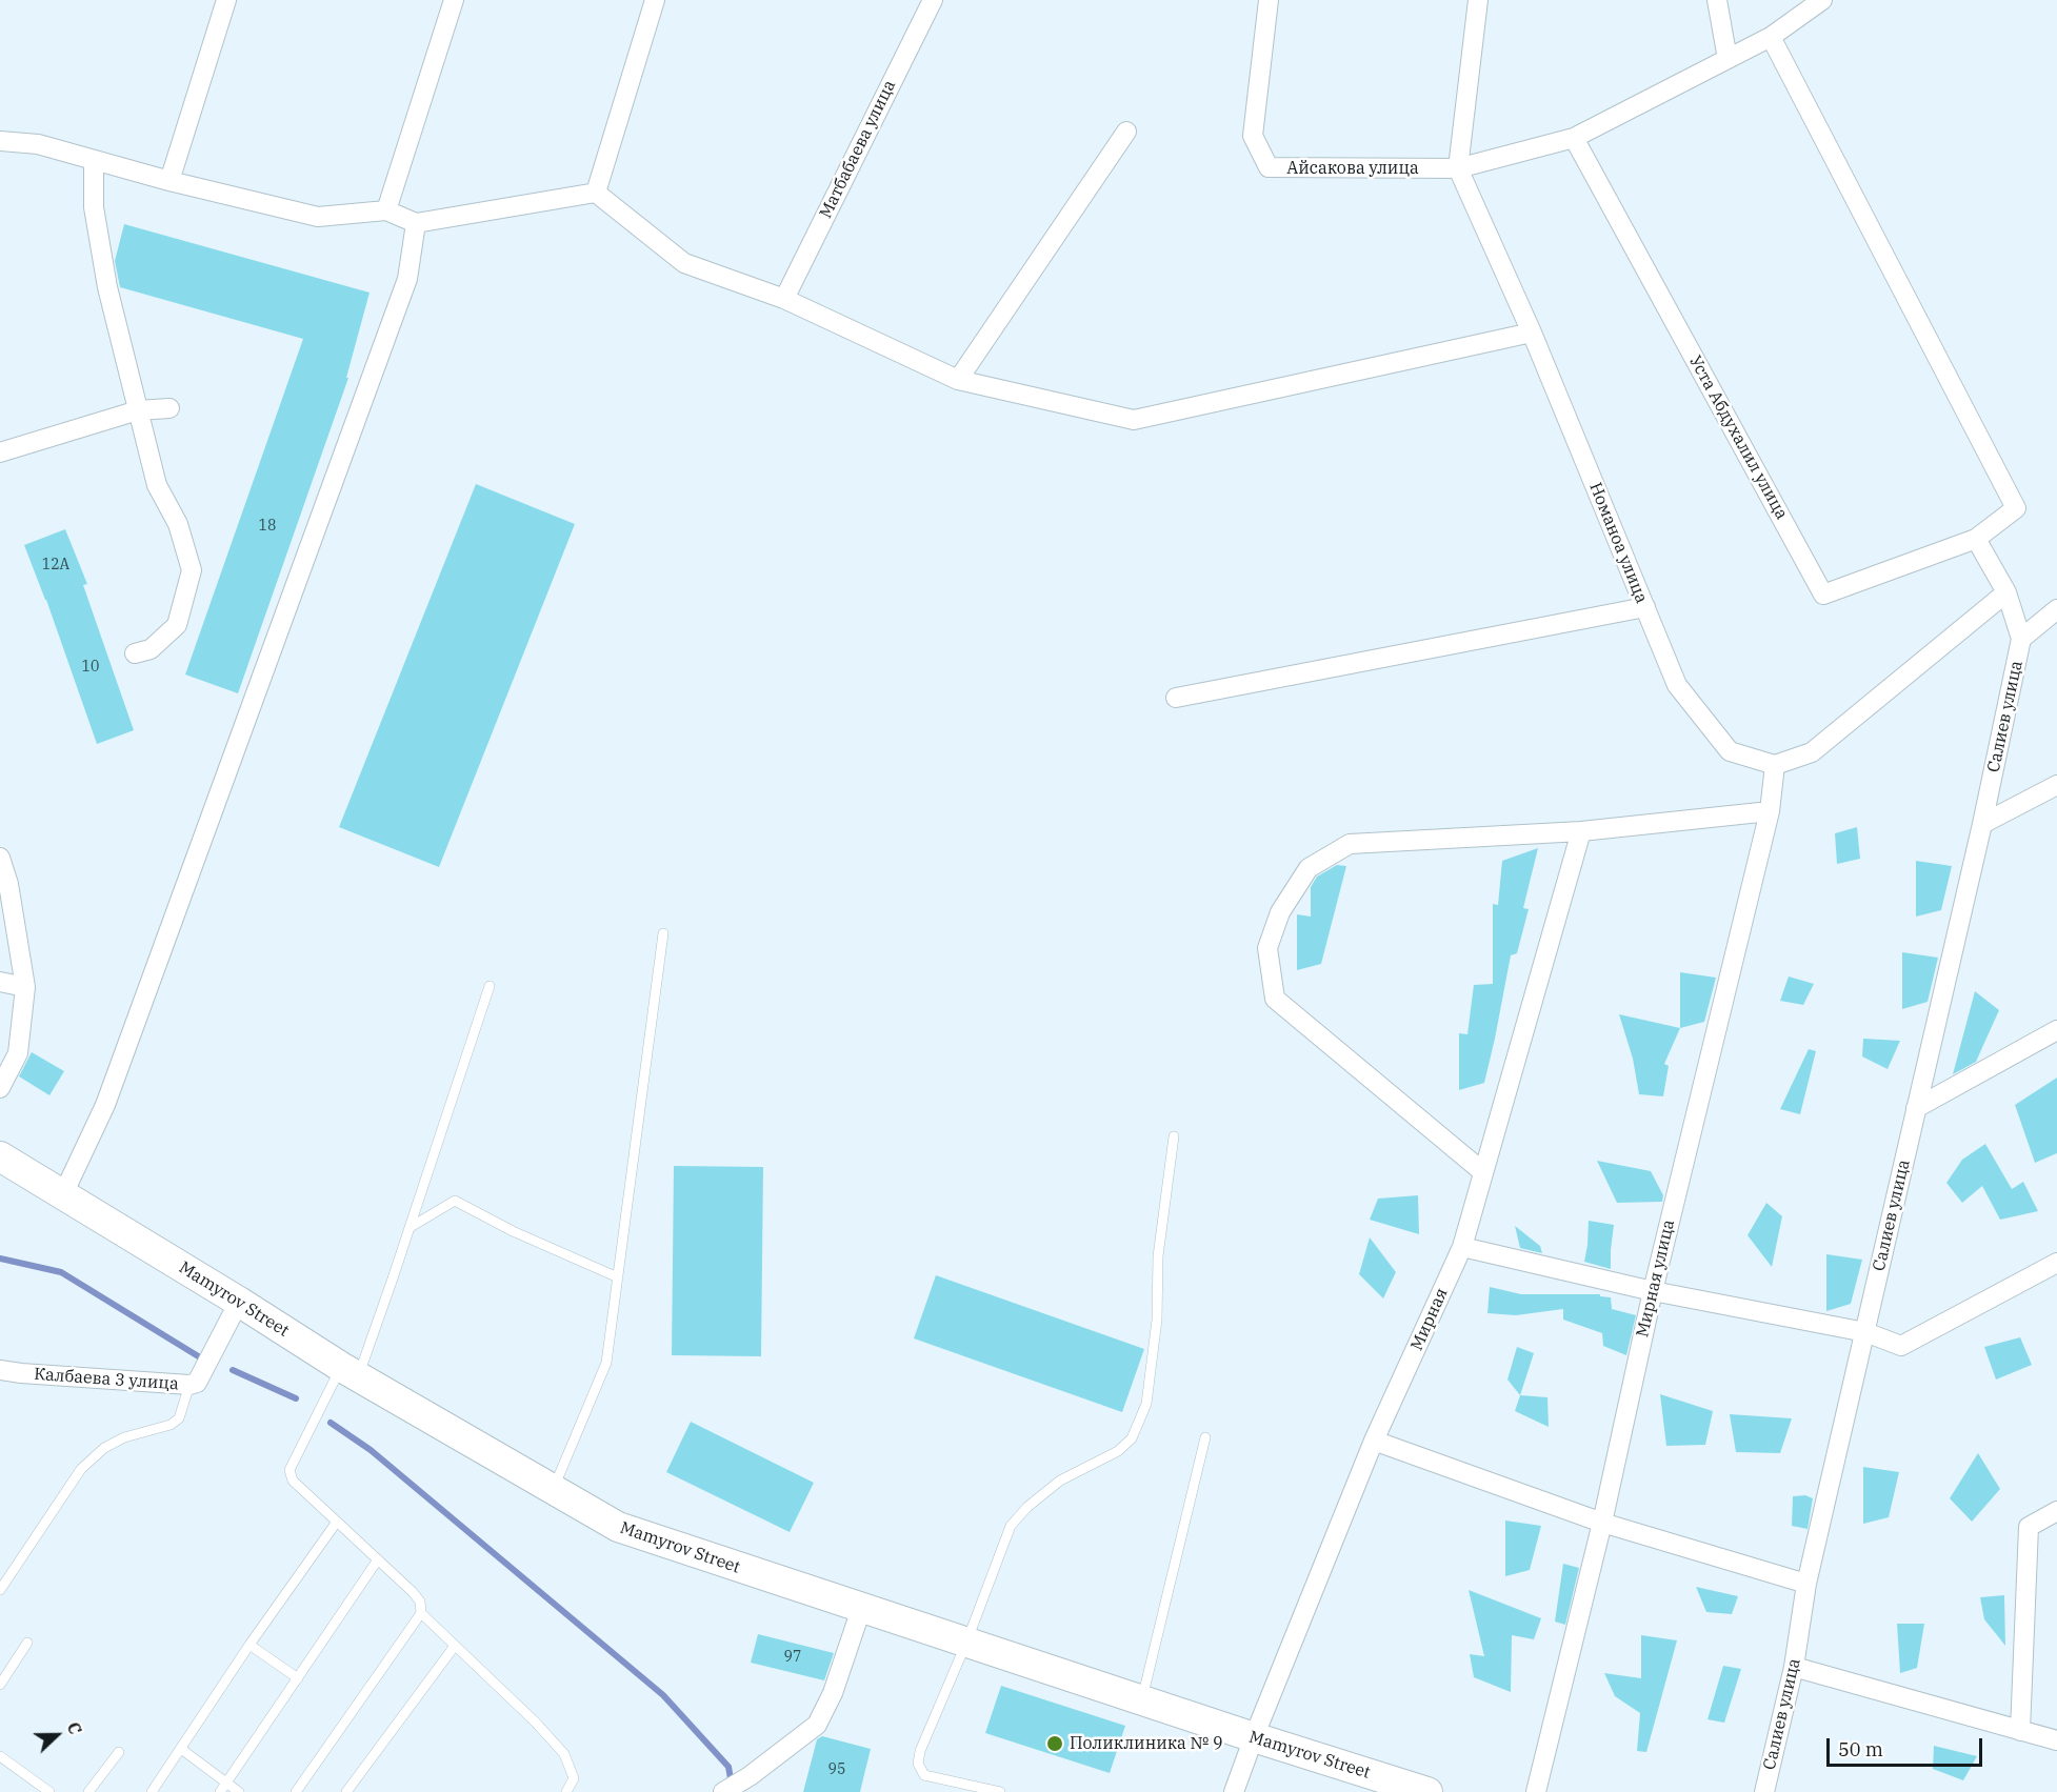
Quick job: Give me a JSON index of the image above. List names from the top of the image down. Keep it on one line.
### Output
{"streets":{"main road":["Mamyrov Street"],"street":["Матбабаева улица","Айсакова улица","Уста Абдухалил улица","Номаноа улица","Салиев улица","Мирная улица","Мирная","Калбаева 3 улица"]},"crossings":[["Айсакова улица","Номаноа улица"],["Номаноа улица","Мирная улица"],["Mamyrov Street","Мирная"],["Mamyrov Street","Калбаева 3 улица"]],"places":["Поликлиника № 9"],"house_numbers":["18","12А","10","97","95"],"scale_bar":"50 m","north":"right"}
